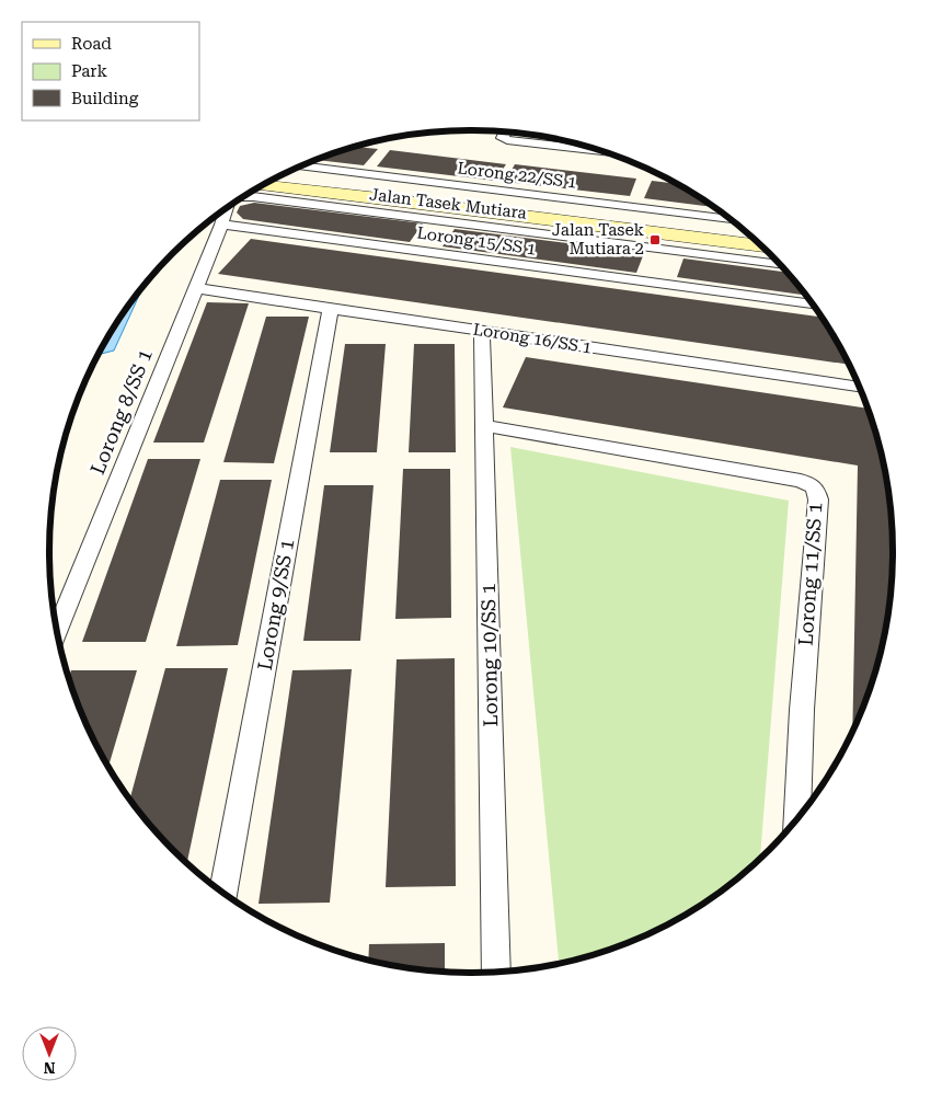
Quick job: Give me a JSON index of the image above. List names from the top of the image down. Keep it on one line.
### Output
{"streets":{"street":["Lorong 22/SS 1","Jalan Tasek Mutiara","Lorong 15/SS 1","Lorong 16/SS 1","Lorong 8/SS 1","Lorong 11/SS 1","Lorong 9/SS 1","Lorong 10/SS 1"]},"crossings":[["Lorong 15/SS 1","Lorong 8/SS 1"],["Lorong 16/SS 1","Lorong 8/SS 1"],["Lorong 16/SS 1","Lorong 9/SS 1"],["Lorong 16/SS 1","Lorong 10/SS 1"],["Lorong 11/SS 1","Lorong 10/SS 1"]],"places":{"transit":["Jalan Tasek Mutiara 2"]},"legend":["Road","Park","Building"],"north":"bottom"}
